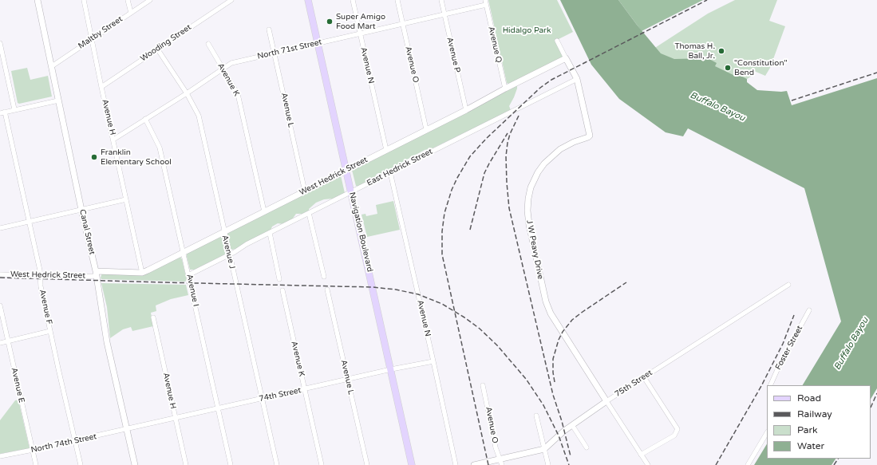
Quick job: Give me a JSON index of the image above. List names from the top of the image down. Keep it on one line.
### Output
{"streets":{"main road":["Navigation Boulevard"],"street":["Maltby Street","Wooding Street","Avenue Q","North 71st Street","Avenue P","Avenue O","Avenue N","Avenue K","Avenue L","Avenue H","East Hedrick Street","West Hedrick Street","Canal Street","J W Peavy Drive","Avenue J","Avenue I","Avenue F","Foster Street","75th Street","Avenue E","74th Street","North 74th Street"]},"crossings":[["Maltby Street","Avenue H"],["Maltby Street","Canal Street"],["Wooding Street","Avenue H"],["Wooding Street","Avenue J"],["Avenue Q","North 71st Street"],["Avenue Q","West Hedrick Street"],["North 71st Street","Avenue P"],["North 71st Street","Avenue O"],["North 71st Street","Avenue N"],["North 71st Street","Avenue K"],["North 71st Street","Avenue L"],["North 71st Street","Avenue H"],["North 71st Street","Navigation Boulevard"],["North 71st Street","Avenue J"],["North 71st Street","Avenue I"],["Avenue P","West Hedrick Street"],["Avenue O","West Hedrick Street"],["Avenue O","75th Street"],["Avenue N","East Hedrick Street"],["Avenue N","West Hedrick Street"],["Avenue N","74th Street"],["Avenue K","West Hedrick Street"],["Avenue K","74th Street"],["Avenue L","West Hedrick Street"],["Avenue L","74th Street"],["Avenue H","West Hedrick Street"],["Avenue H","74th Street"],["East Hedrick Street","Navigation Boulevard"],["East Hedrick Street","J W Peavy Drive"],["East Hedrick Street","Avenue J"],["East Hedrick Street","Avenue I"],["West Hedrick Street","Canal Street"],["West Hedrick Street","Navigation Boulevard"],["West Hedrick Street","J W Peavy Drive"],["West Hedrick Street","Avenue J"],["West Hedrick Street","Avenue I"],["West Hedrick Street","Avenue F"],["Canal Street","74th Street"],["Canal Street","North 74th Street"],["Navigation Boulevard","74th Street"],["J W Peavy Drive","75th Street"],["Avenue J","74th Street"],["Avenue I","74th Street"],["Avenue F","North 74th Street"],["Avenue E","North 74th Street"],["74th Street","North 74th Street"]],"water":["Buffalo Bayou"],"parks":["Hidalgo Park"],"places":["Super Amigo Food Mart","Thomas H. Ball, Jr.","\"Constitution\" Bend","Franklin Elementary School"],"legend":["Road","Railway","Park","Water"]}
